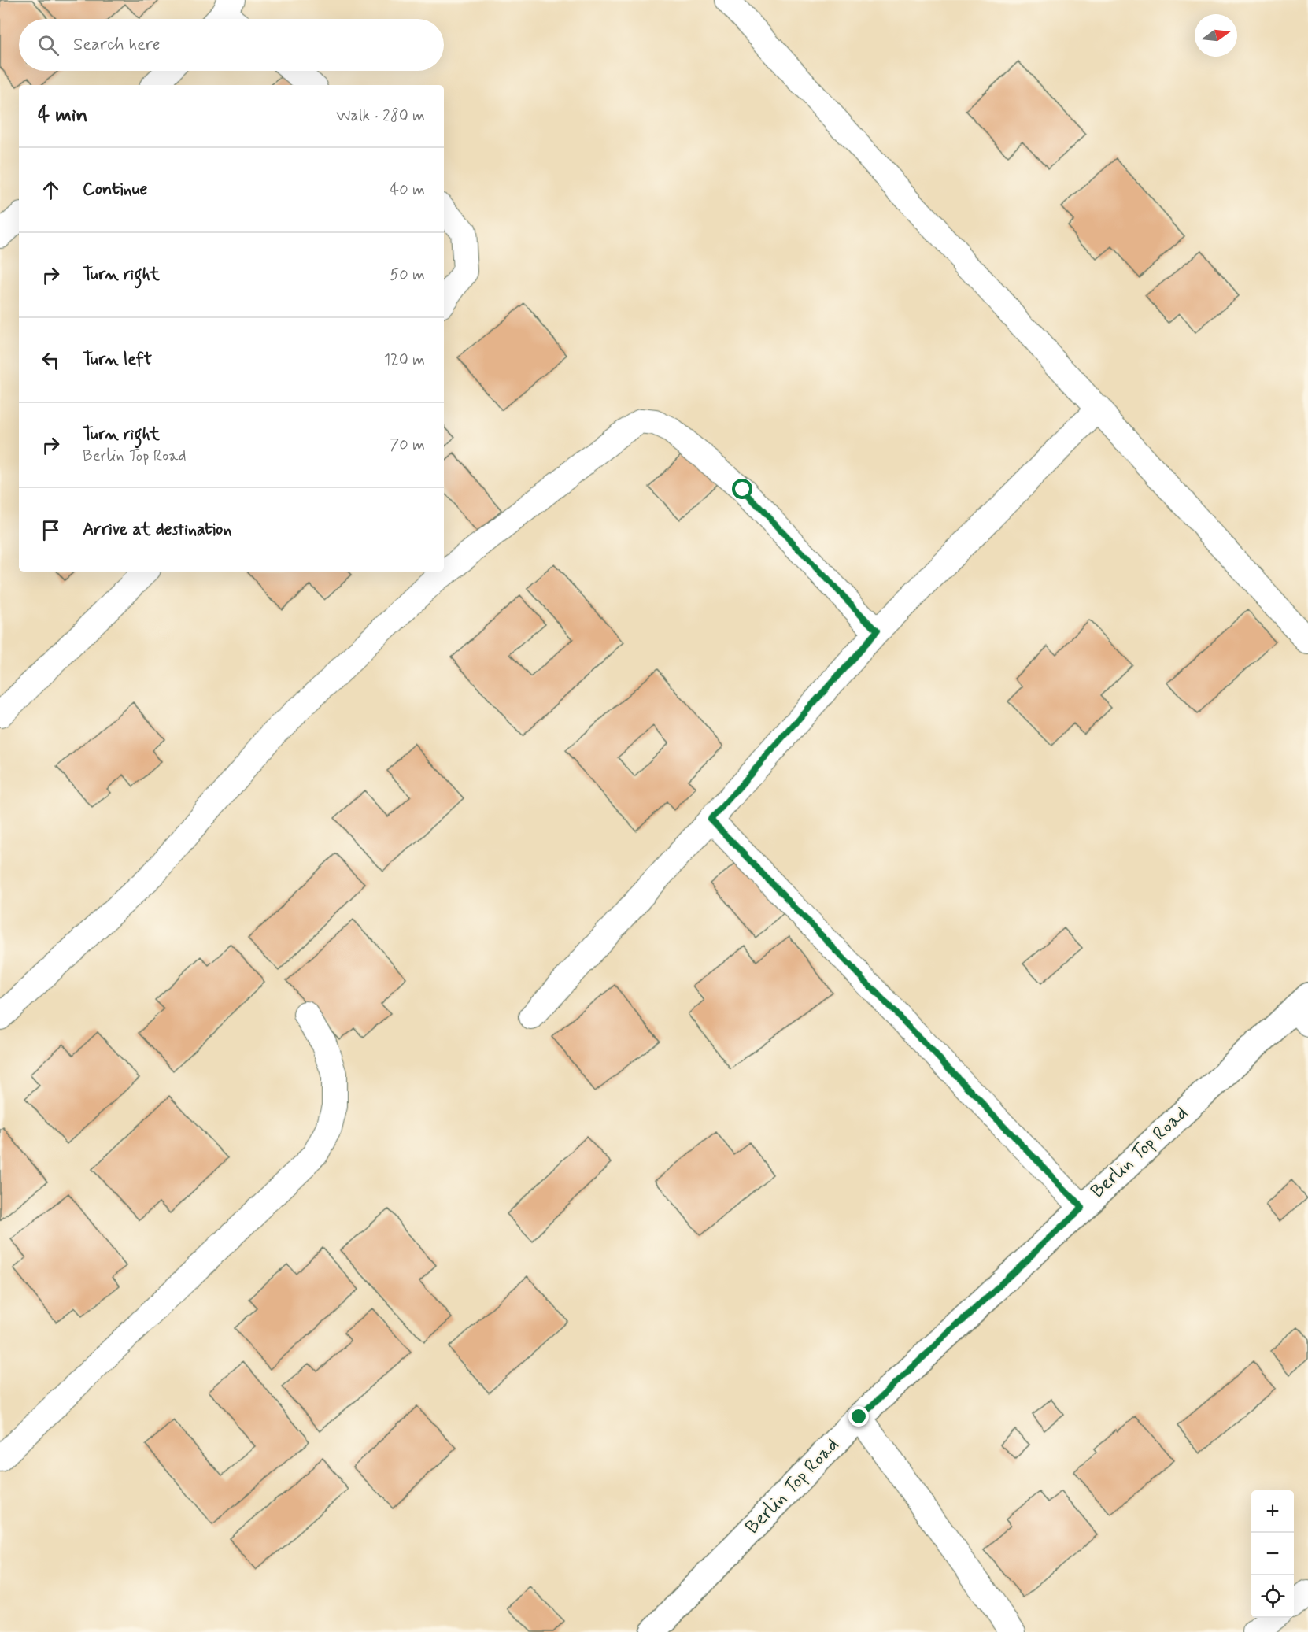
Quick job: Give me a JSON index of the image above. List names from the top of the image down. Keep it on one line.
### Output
{"streets":{"street":["Berlin Top Road"]},"north":"right","page":{"search":"Search here","heading":["4 min","Walk · 280 m"],"list":[["Continue","40 m"],["Turn right","50 m"],["Turn left","120 m"],["Turn right","Berlin Top Road","70 m"],"Arrive at destination"],"map_buttons":["+","−"]}}
